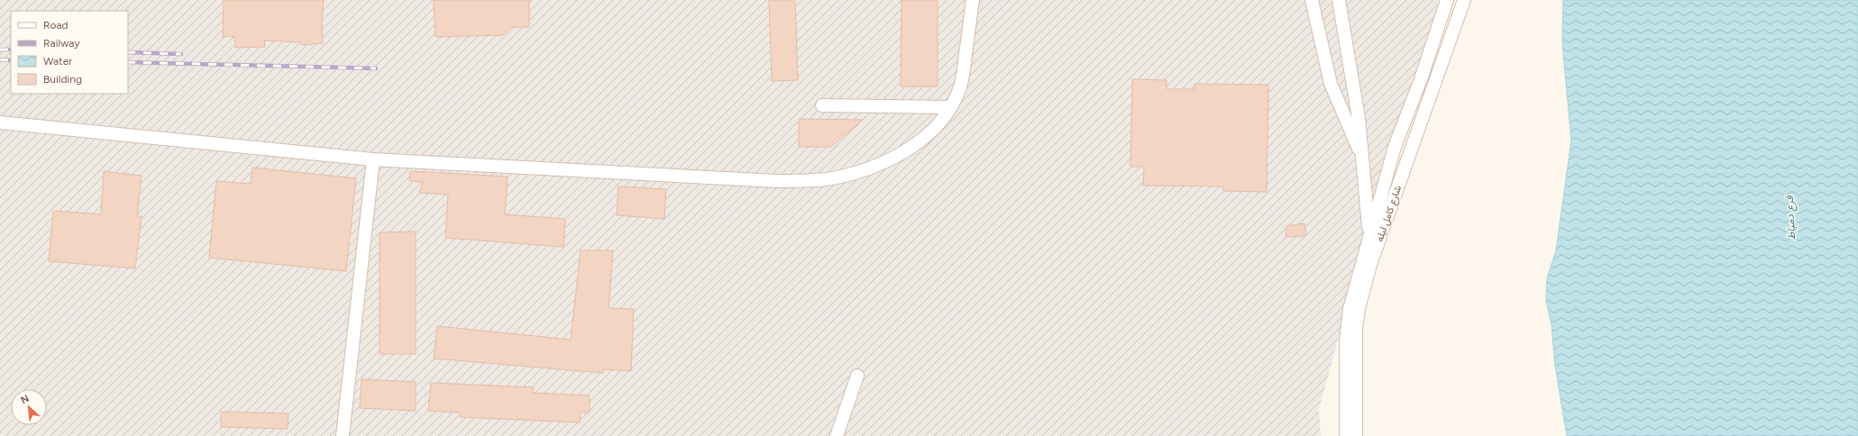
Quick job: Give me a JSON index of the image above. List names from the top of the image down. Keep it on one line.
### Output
{"streets":{"street":["شارع كامل ليله"]},"water":["فرع دمياط"],"legend":["Road","Railway","Water","Building"],"north":"top left"}
